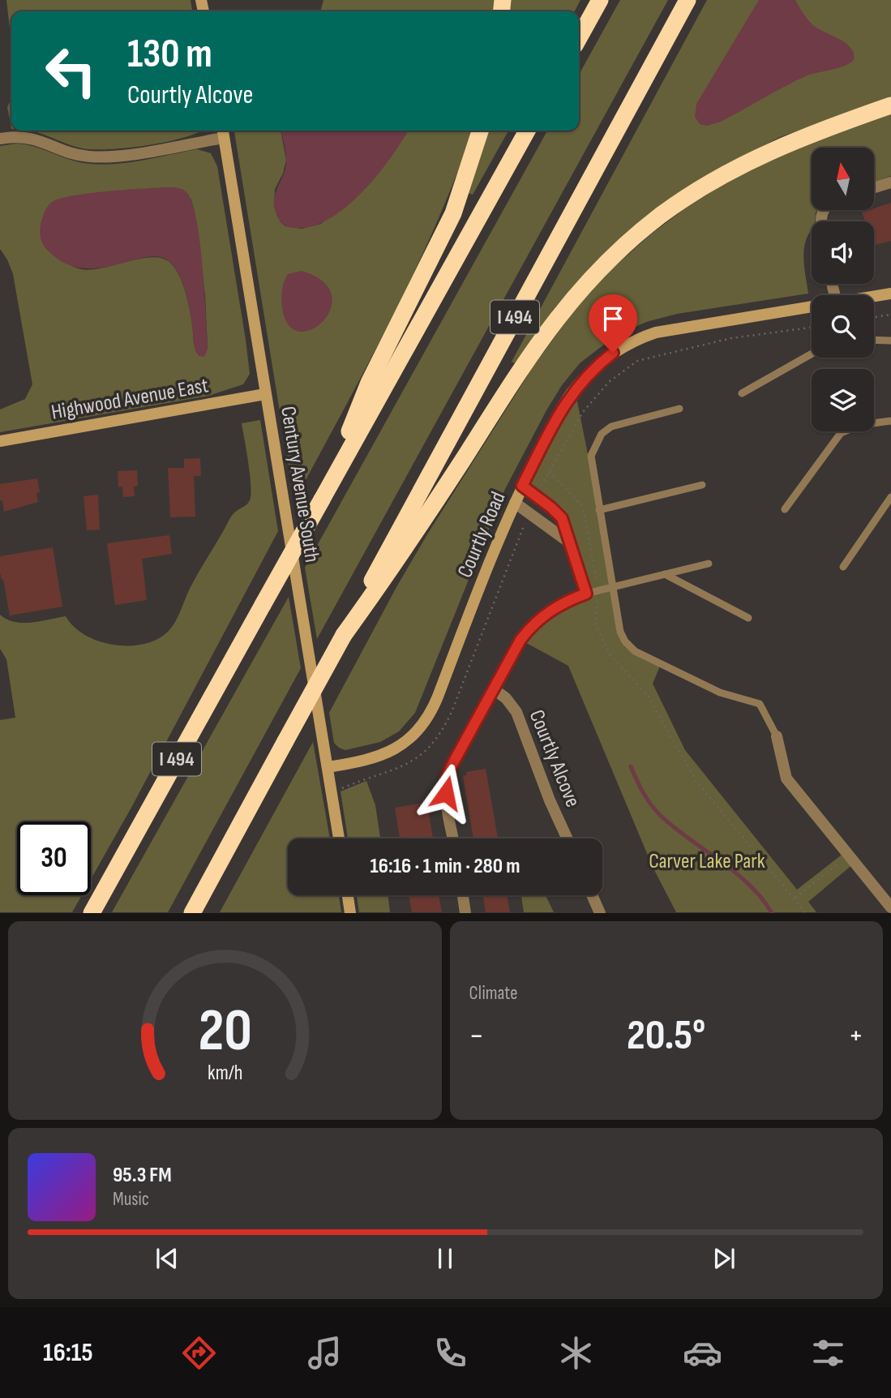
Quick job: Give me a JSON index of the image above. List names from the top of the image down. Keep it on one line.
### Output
{"streets":{"highway":["I 494"],"street":["Highwood Avenue East","Century Avenue South","Courtly Road","Courtly Alcove"]},"crossings":[["Highwood Avenue East","Century Avenue South"],["Century Avenue South","Courtly Road"]],"parks":["Carver Lake Park"],"north":"top","page":{"turn":["130 m","Courtly Alcove"],"limit":"30","trip":"16:16 · 1 min · 280 m","tile":"Climate","heat":["−","20.5°","+"],"song":["95.3 FM","Music"],"tabs":"16:15","gauge":["20","km/h"]}}
